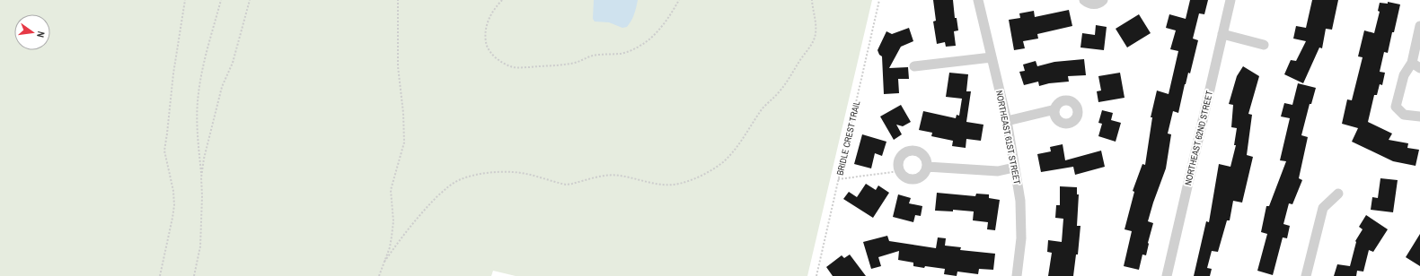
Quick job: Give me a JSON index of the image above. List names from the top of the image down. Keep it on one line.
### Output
{"streets":{"street":["NORTHEAST 61ST STREET","NORTHEAST 62ND STREET"],"path":["BRIDLE CREST TRAIL"]},"north":"right"}
